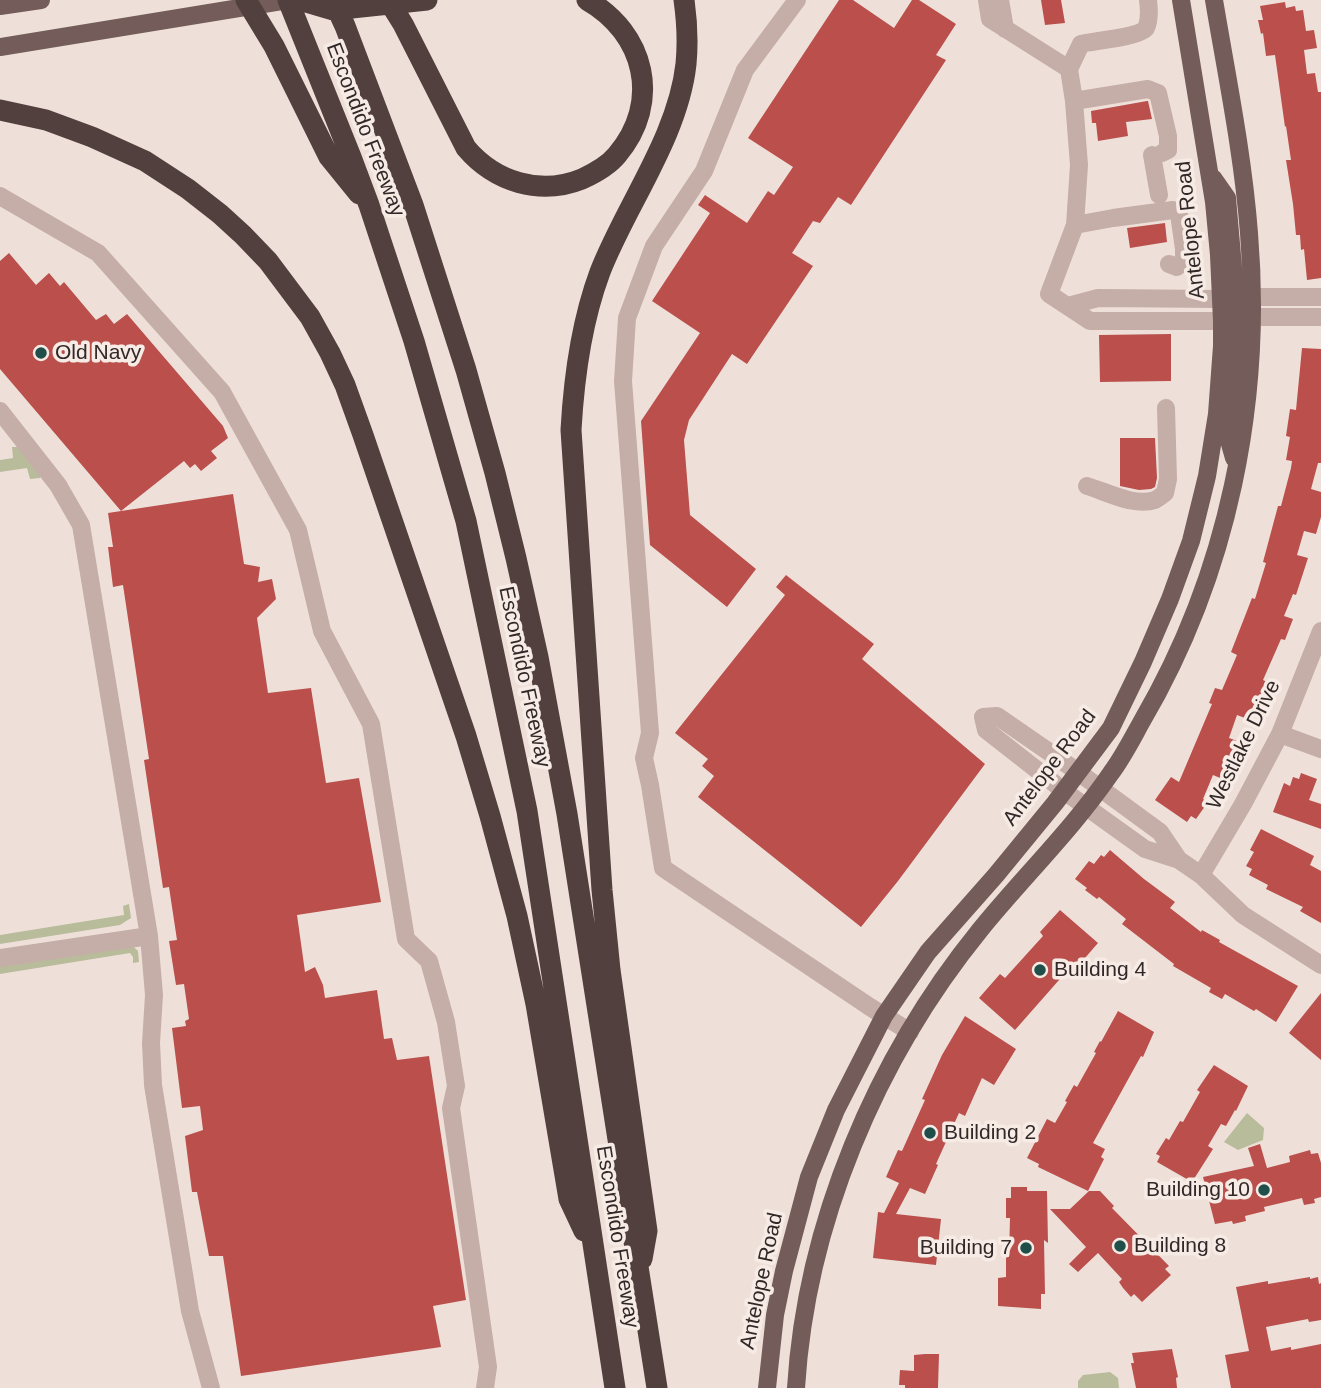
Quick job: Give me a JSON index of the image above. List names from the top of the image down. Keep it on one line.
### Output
{"streets":{"highway":["Escondido Freeway"],"main road":["Antelope Road"],"street":["Westlake Drive"]},"places":["Old Navy","Building 4","Building 2","Building 10","Building 8","Building 7"]}
